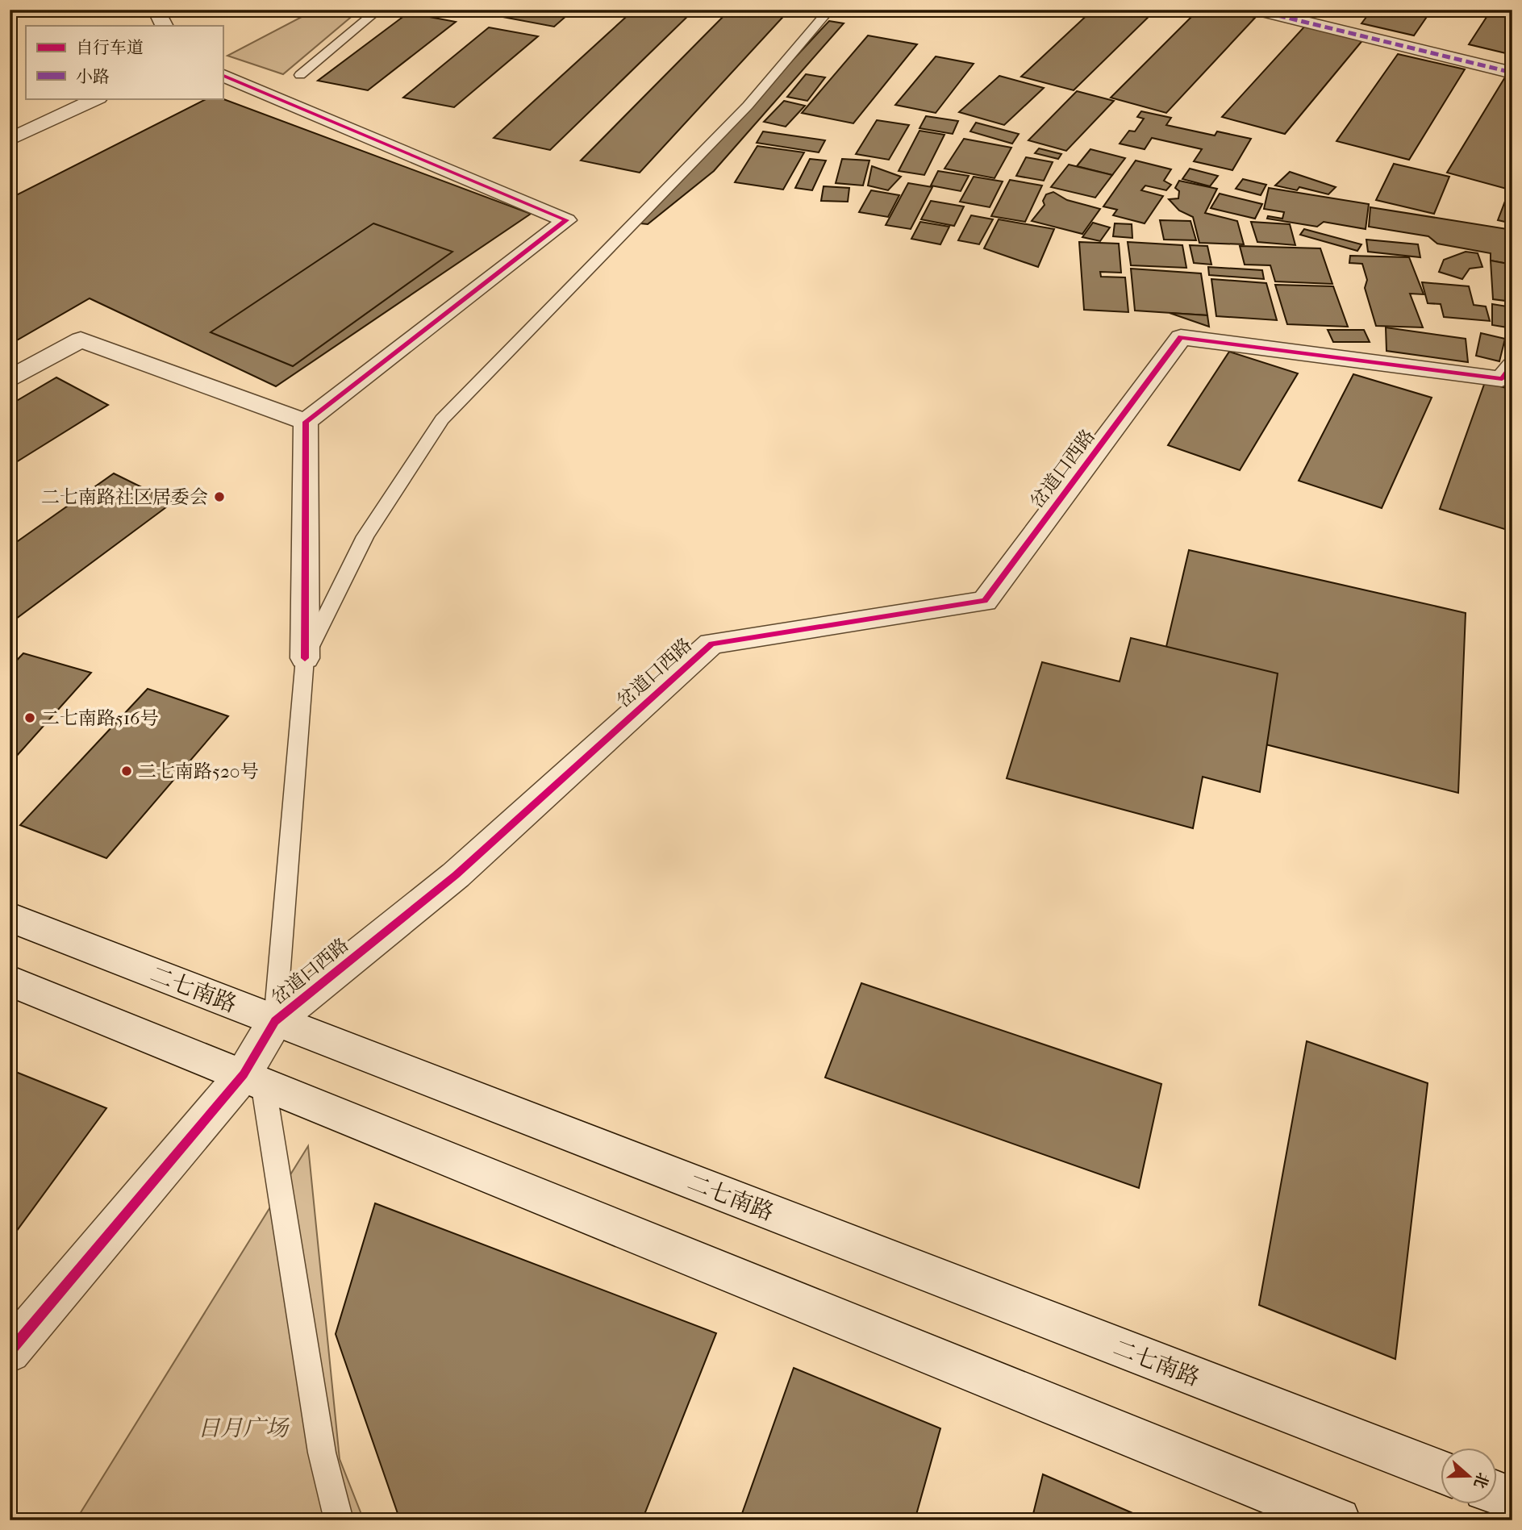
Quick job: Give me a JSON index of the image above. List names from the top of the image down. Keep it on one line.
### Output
{"streets":{"street":["岔道口西路","二七南路"]},"crossings":[["岔道口西路","二七南路"]],"parks":["日月广场"],"places":["二七南路社区居委会","二七南路516号","二七南路520号"],"legend":["自行车道","小路"],"north":"right"}
